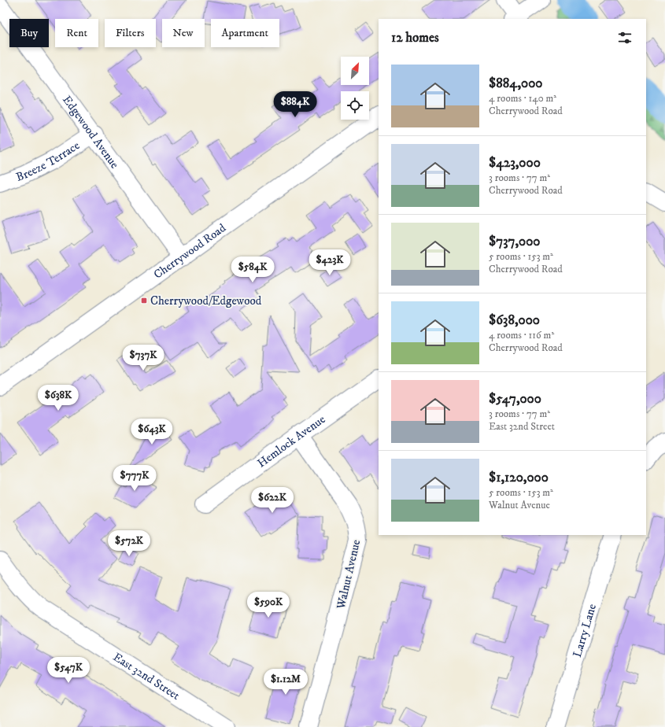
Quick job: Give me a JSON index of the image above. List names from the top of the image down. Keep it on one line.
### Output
{"streets":{"street":["Edgewood Avenue","Breeze Terrace","Cherrywood Road","Hemlock Avenue","Walnut Avenue","Larry Lane","East 32nd Street"]},"crossings":[["Edgewood Avenue","Breeze Terrace"],["Edgewood Avenue","Cherrywood Road"],["Hemlock Avenue","Walnut Avenue"]],"places":{"transit":["Cherrywood/Edgewood"]},"north":"top right","page":{"chip":["Buy","Rent","Filters","New","Apartment"],"heading":"12 homes","list":[{"name":"$884,000","note":"4 rooms · 140 m² · Cherrywood Road"},{"name":"$423,000","note":"3 rooms · 77 m² · Cherrywood Road"},{"name":"$737,000","note":"5 rooms · 153 m² · Cherrywood Road"},{"name":"$638,000","note":"4 rooms · 116 m² · Cherrywood Road"},{"name":"$547,000","note":"3 rooms · 77 m² · East 32nd Street"},{"name":"$1,120,000","note":"5 rooms · 153 m² · Walnut Avenue"}],"price":["$884K","$423K","$584K","$737K","$638K","$643K","$777K","$622K","$572K","$590K","$547K","$1.12M"]}}
